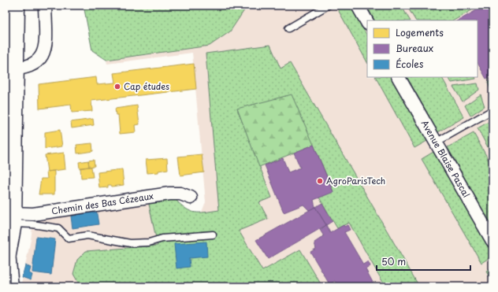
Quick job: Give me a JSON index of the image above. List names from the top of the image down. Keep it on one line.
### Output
{"streets":{"street":["Avenue Blaise Pascal","Chemin des Bas Cézeaux"]},"places":["Cap études","AgroParisTech"],"legend":["Logements","Bureaux","Écoles"],"scale_bar":"50 m"}
